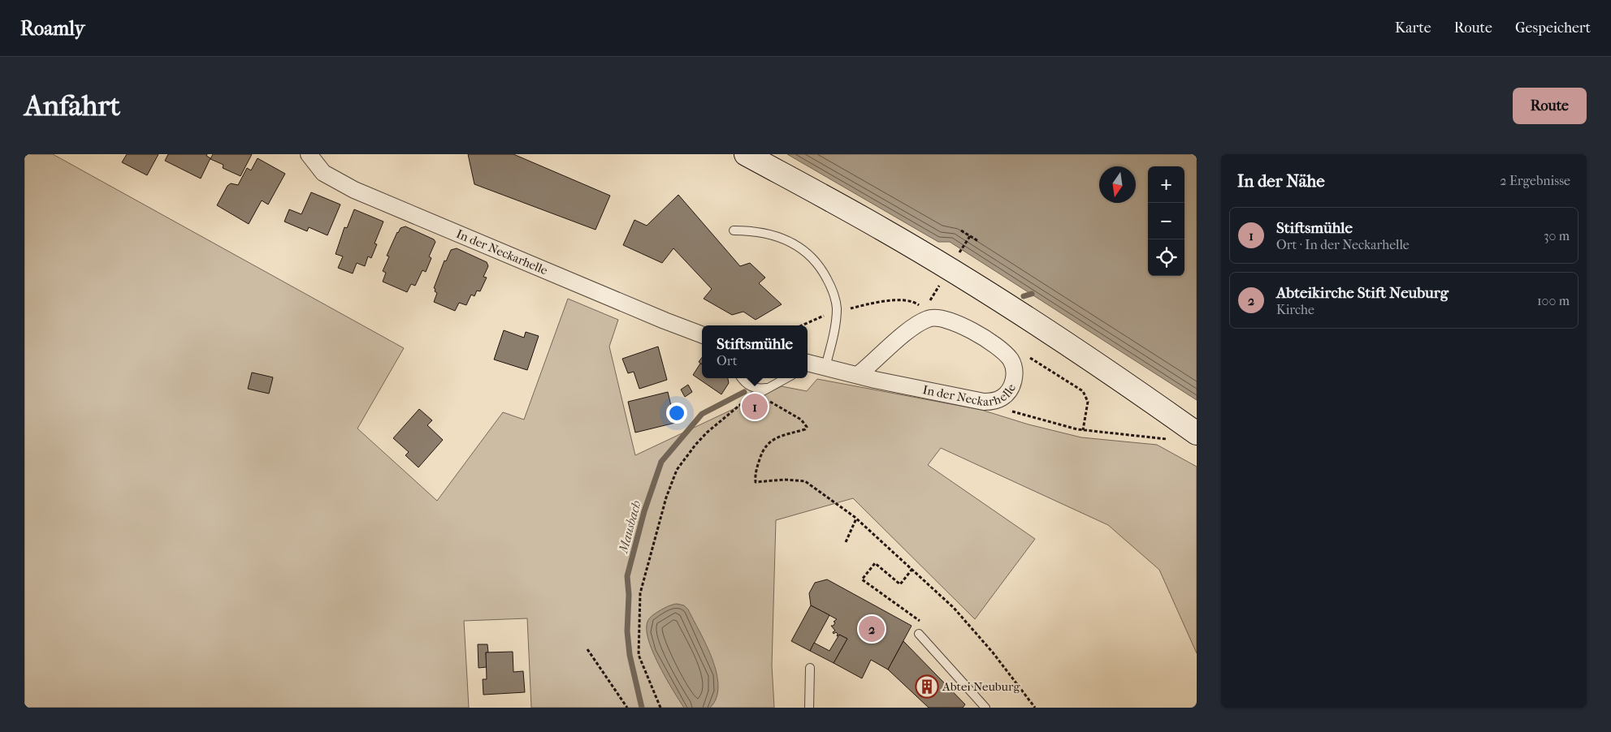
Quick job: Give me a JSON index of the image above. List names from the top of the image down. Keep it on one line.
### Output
{"streets":{"street":["In der Neckarhelle"]},"water":["Mausbach"],"places":{"building":["Abtei Neuburg"]},"north":"bottom","page":{"header":"Roamly","nav":["Karte","Route","Gespeichert"],"buttons":"Route","title":"Anfahrt","heading":["In der Nähe","2 Ergebnisse"],"map_buttons":["+","−"],"list":[{"mark":"1","name":"Stiftsmühle","note":"Ort · In der Neckarhelle","value":"30 m"},{"mark":"2","name":"Abteikirche Stift Neuburg","note":"Kirche","value":"100 m"}],"popup":["Stiftsmühle","Ort"],"pins":["1","2"]}}
